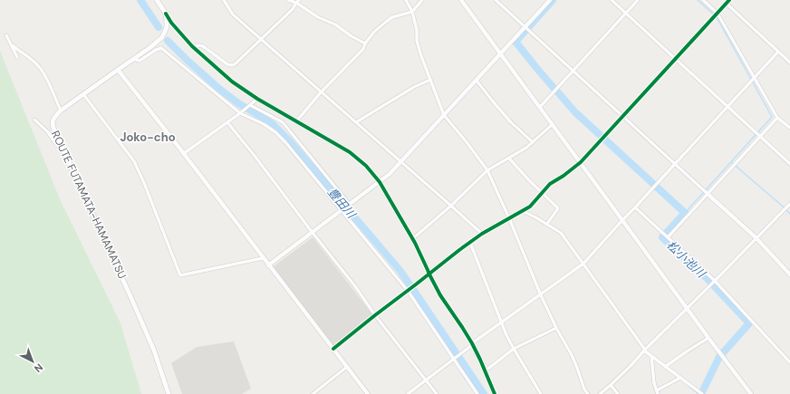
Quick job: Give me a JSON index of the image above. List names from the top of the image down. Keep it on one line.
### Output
{"streets":{"main road":["ROUTE FUTAMATA-HAMAMATSU"]},"districts":["Joko-cho"],"water":["豊田川","松小池川"],"north":"bottom right"}
